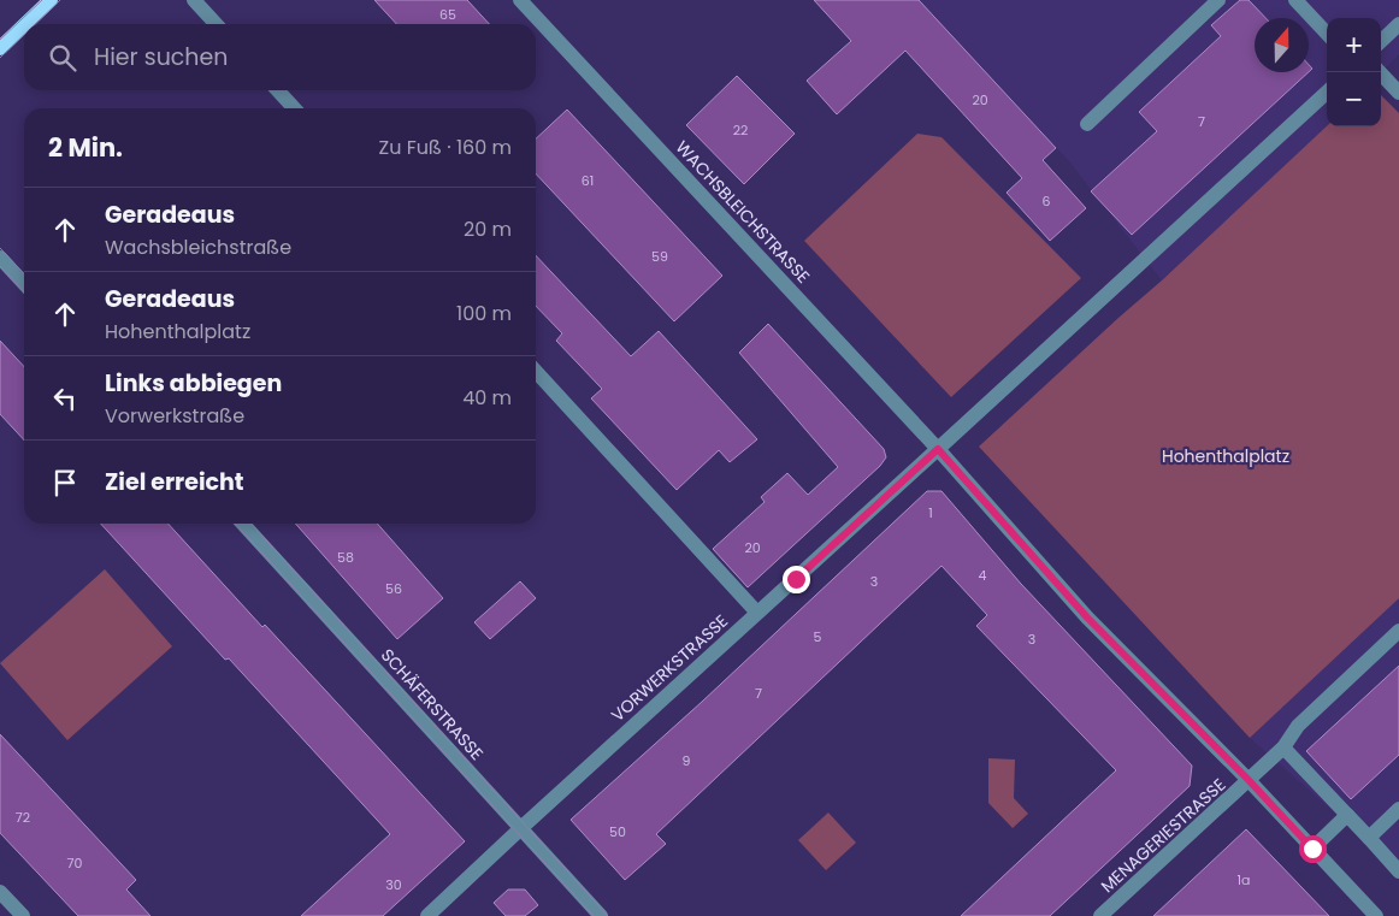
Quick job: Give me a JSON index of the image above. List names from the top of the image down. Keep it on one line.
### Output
{"streets":{"street":["WACHSBLEICHSTRASSE","VORWERKSTRASSE","SCHÄFERSTRASSE","MENAGERIESTRASSE"]},"crossings":[["WACHSBLEICHSTRASSE","VORWERKSTRASSE"],["VORWERKSTRASSE","SCHÄFERSTRASSE"]],"parks":["Hohenthalplatz"],"house_numbers":["65","20","7","22","61","6","59","1","20","58","4","3","56","5","3","7","9","72","50","70","1a","30"],"north":"top","page":{"map_buttons":["+","−"],"search":"Hier suchen","heading":["2 Min.","Zu Fuß · 160 m"],"list":[["Geradeaus","Wachsbleichstraße","20 m"],["Geradeaus","Hohenthalplatz","100 m"],["Links abbiegen","Vorwerkstraße","40 m"],"Ziel erreicht"]}}
